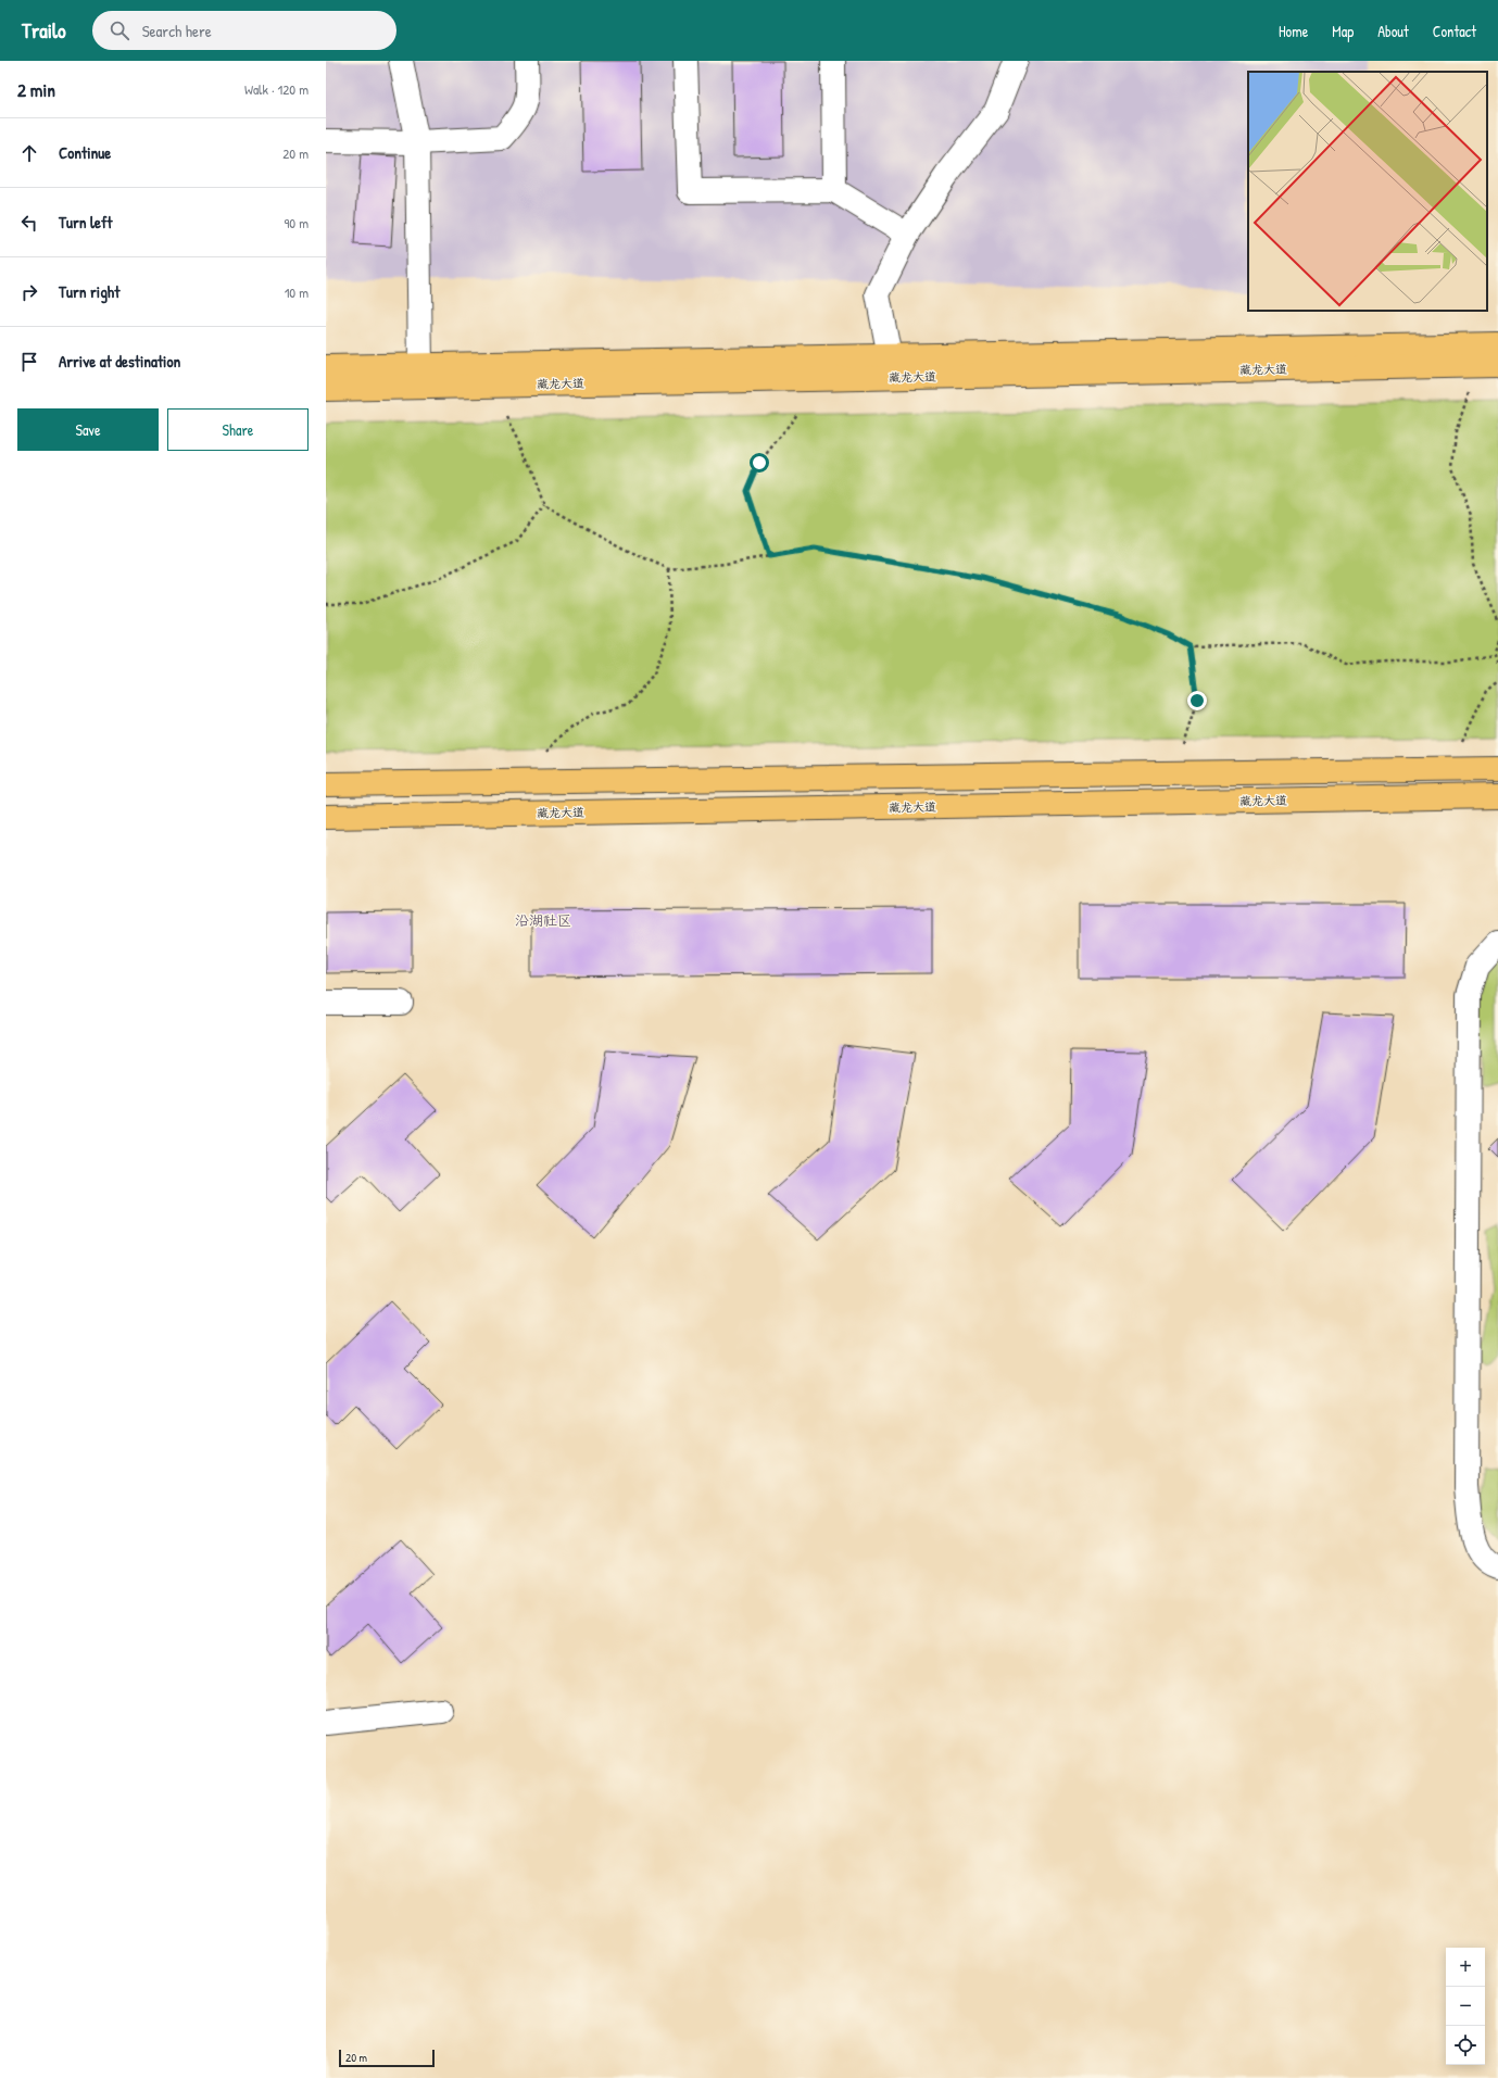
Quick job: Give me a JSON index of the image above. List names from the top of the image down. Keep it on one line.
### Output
{"streets":{"main road":["藏龙大道"]},"districts":["沿湖社区"],"scale_bar":"20 m","page":{"header":"Trailo","search":"Search here","nav":["Home","Map","About","Contact"],"heading":["2 min","Walk · 120 m"],"list":[["Continue","20 m"],["Turn left","90 m"],["Turn right","10 m"],"Arrive at destination"],"buttons":["Save","Share"],"map_buttons":["+","−"],"scale":"20 m"}}
